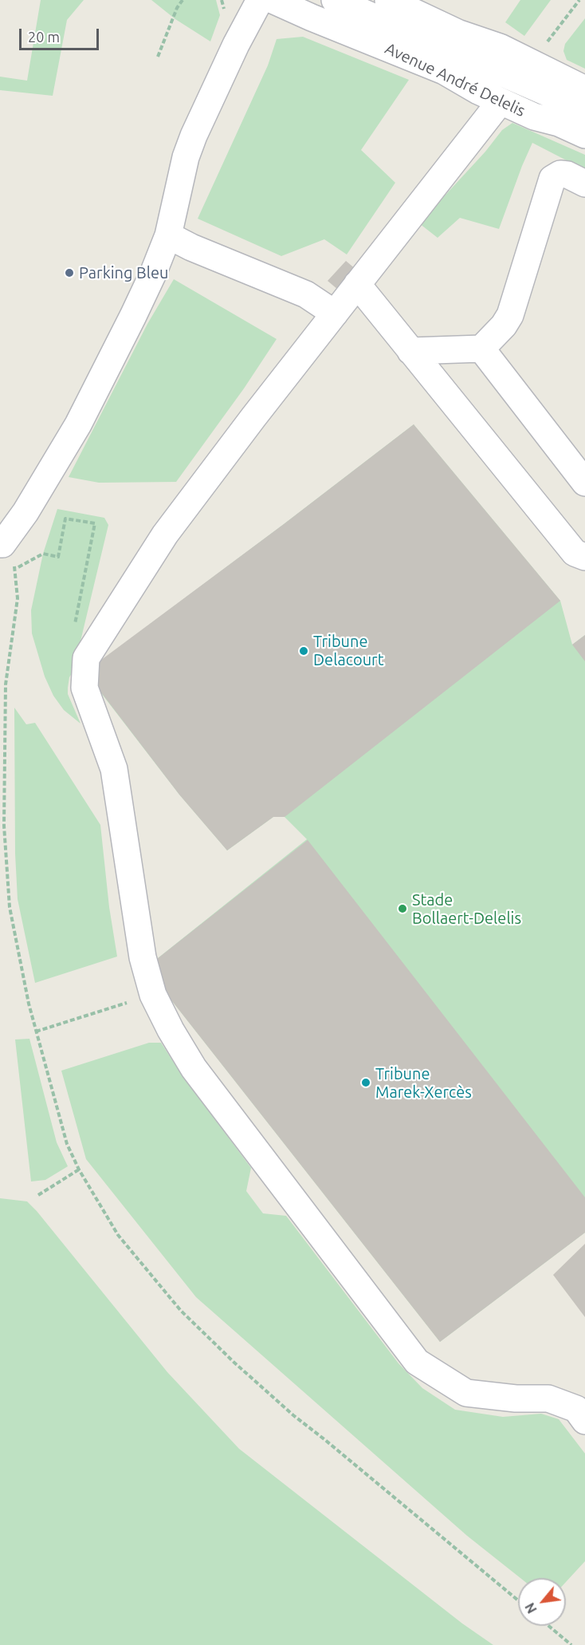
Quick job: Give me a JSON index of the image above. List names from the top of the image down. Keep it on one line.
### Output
{"streets":{"street":["Avenue André Delelis"]},"places":["Parking Bleu","Tribune Delacourt","Stade Bollaert-Delelis","Tribune Marek-Xercès"],"scale_bar":"20 m","north":"bottom left"}
